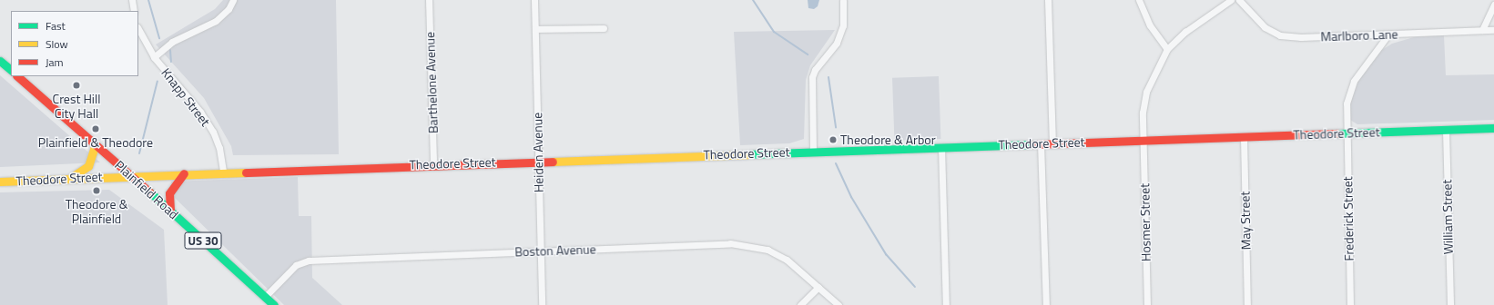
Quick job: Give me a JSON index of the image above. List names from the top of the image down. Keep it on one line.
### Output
{"streets":{"main road":["Theodore Street","Plainfield Road","US 30"],"street":["Marlboro Lane","Barthelone Avenue","Knapp Street","Heiden Avenue","William Street","Frederick Street","May Street","Hosmer Street","Boston Avenue"]},"crossings":[["Marlboro Lane","Frederick Street"],["Barthelone Avenue","Theodore Street"],["Knapp Street","Theodore Street"],["Theodore Street","Heiden Avenue"],["Theodore Street","Plainfield Road"],["Theodore Street","William Street"],["Theodore Street","Frederick Street"],["Theodore Street","May Street"],["Theodore Street","Hosmer Street"],["Heiden Avenue","Boston Avenue"],["Plainfield Road","Boston Avenue"]],"places":["Crest Hill City Hall","Plainfield & Theodore","Theodore & Arbor","Theodore & Plainfield"],"legend":["Fast","Slow","Jam"]}
